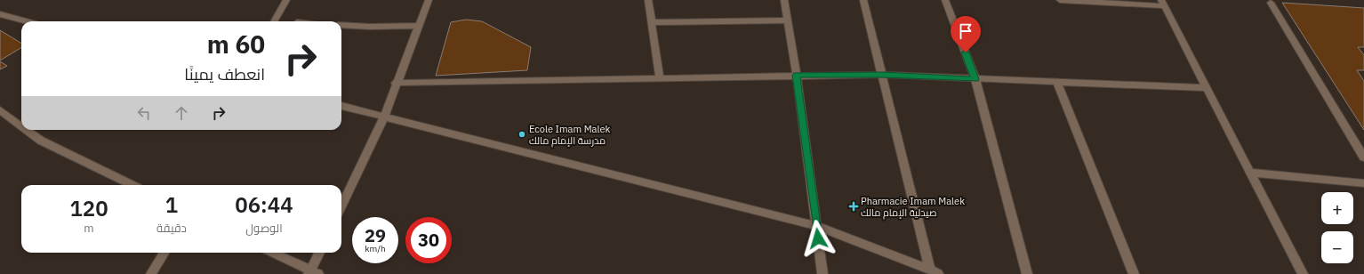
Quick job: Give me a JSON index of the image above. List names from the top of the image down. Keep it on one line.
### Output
{"places":{"other":["Ecole Imam Malek مدرسة الإمام مالك"],"health":["Pharmacie Imam Malek صيدلية الإمام مالك"]},"page":{"turn":["60 m","انعطف يمينًا"],"eta":["06:44","الوصول","1","دقيقة","120","m"],"map_buttons":["+","−"],"speed":"29 km/h","limit":"30"}}
